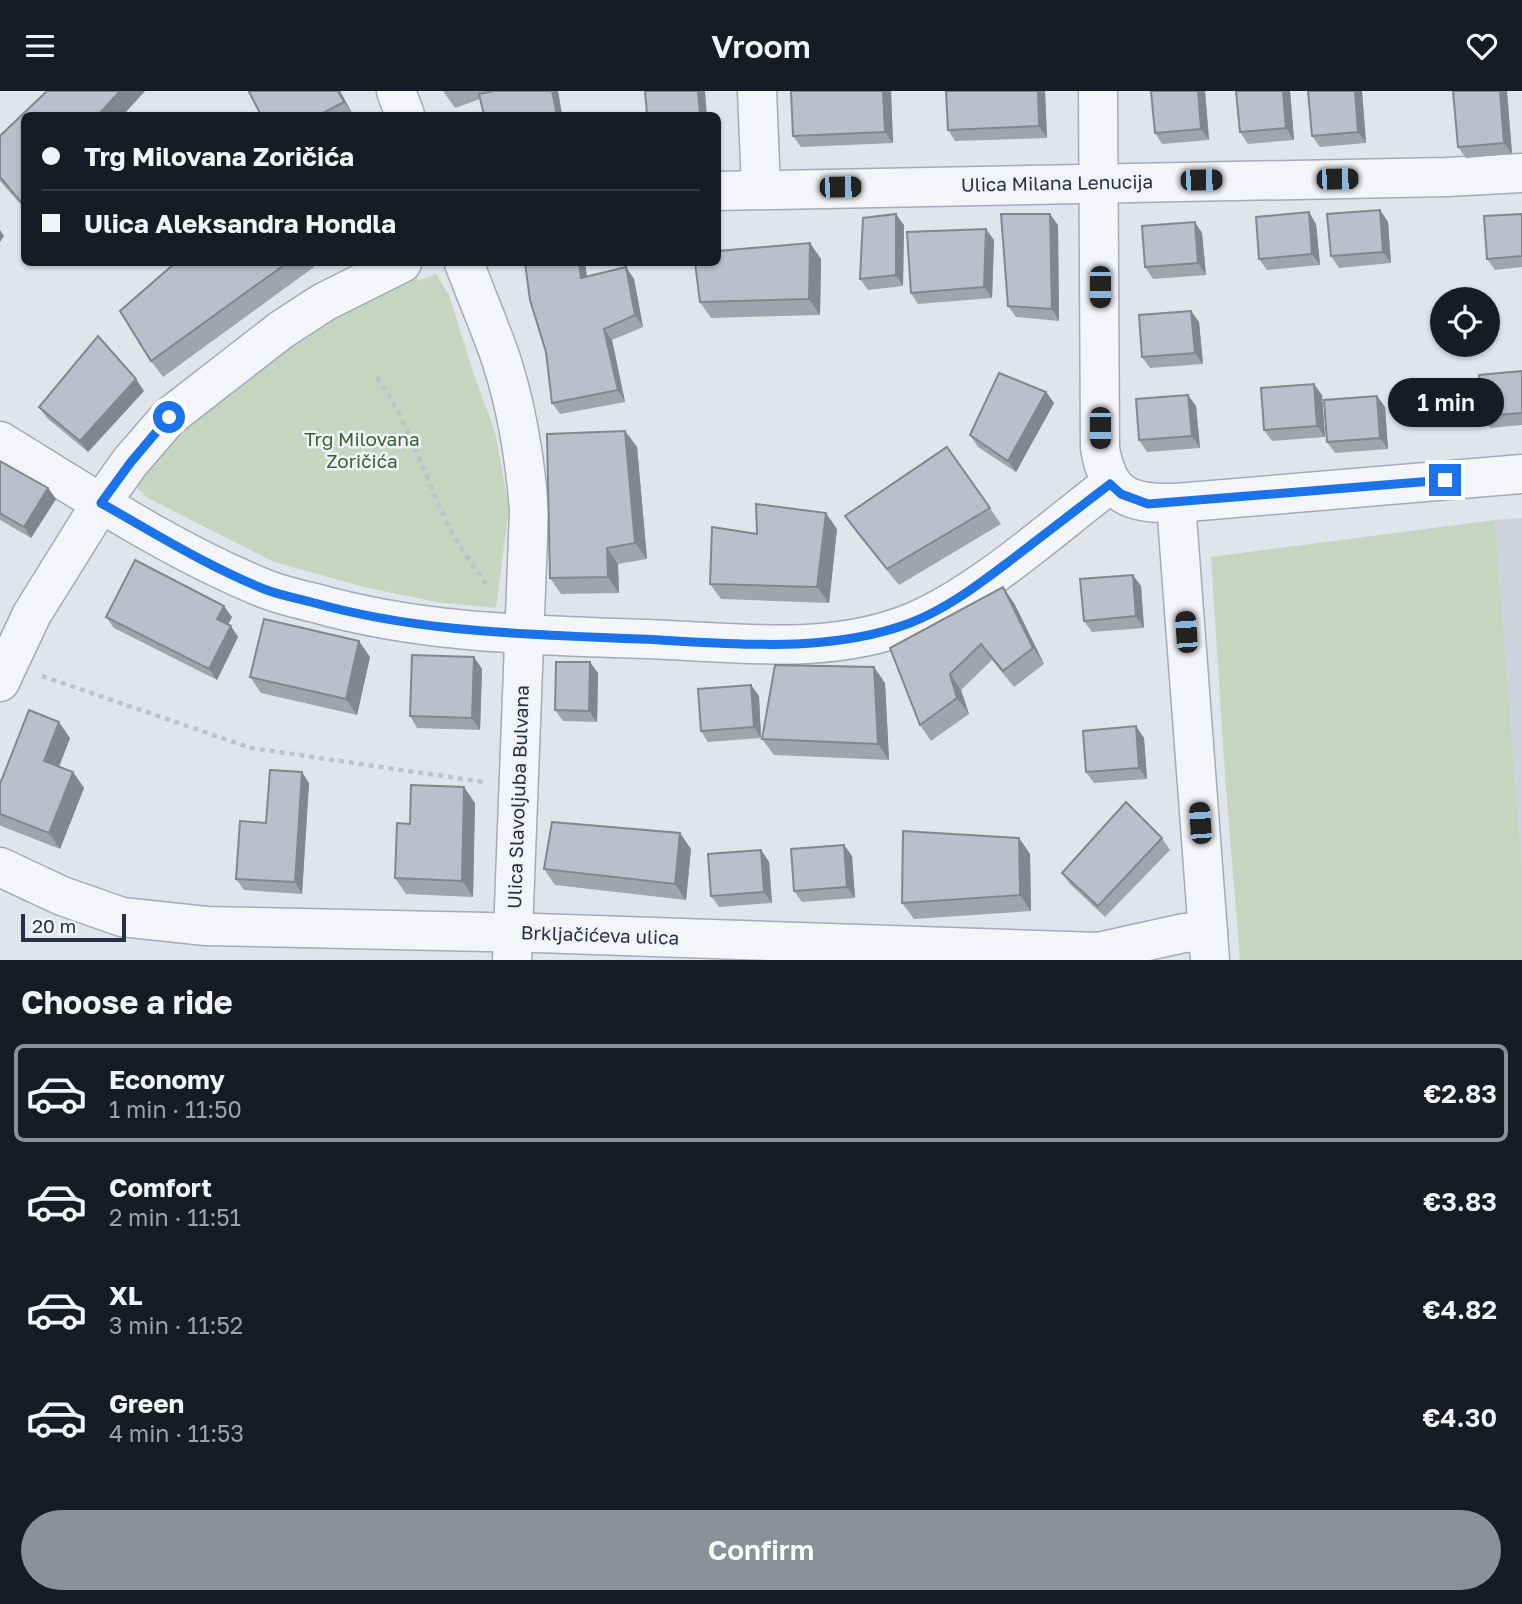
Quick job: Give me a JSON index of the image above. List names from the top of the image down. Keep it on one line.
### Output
{"streets":{"street":["Ulica Milana Lenucija","Ulica Slavoljuba Bulvana","Brkljačićeva ulica"]},"crossings":[["Ulica Slavoljuba Bulvana","Brkljačićeva ulica"]],"parks":["Trg Milovana Zoričića"],"scale_bar":"20 m","page":{"header":"Vroom","banner":["Trg Milovana Zoričića","Ulica Aleksandra Hondla"],"bubble":"1 min","scale":"20 m","heading":"Choose a ride","list":[{"name":"Economy","note":"1 min · 11:50","value":"€2.83"},{"name":"Comfort","note":"2 min · 11:51","value":"€3.83"},{"name":"XL","note":"3 min · 11:52","value":"€4.82"},{"name":"Green","note":"4 min · 11:53","value":"€4.30"}],"buttons":"Confirm"}}
